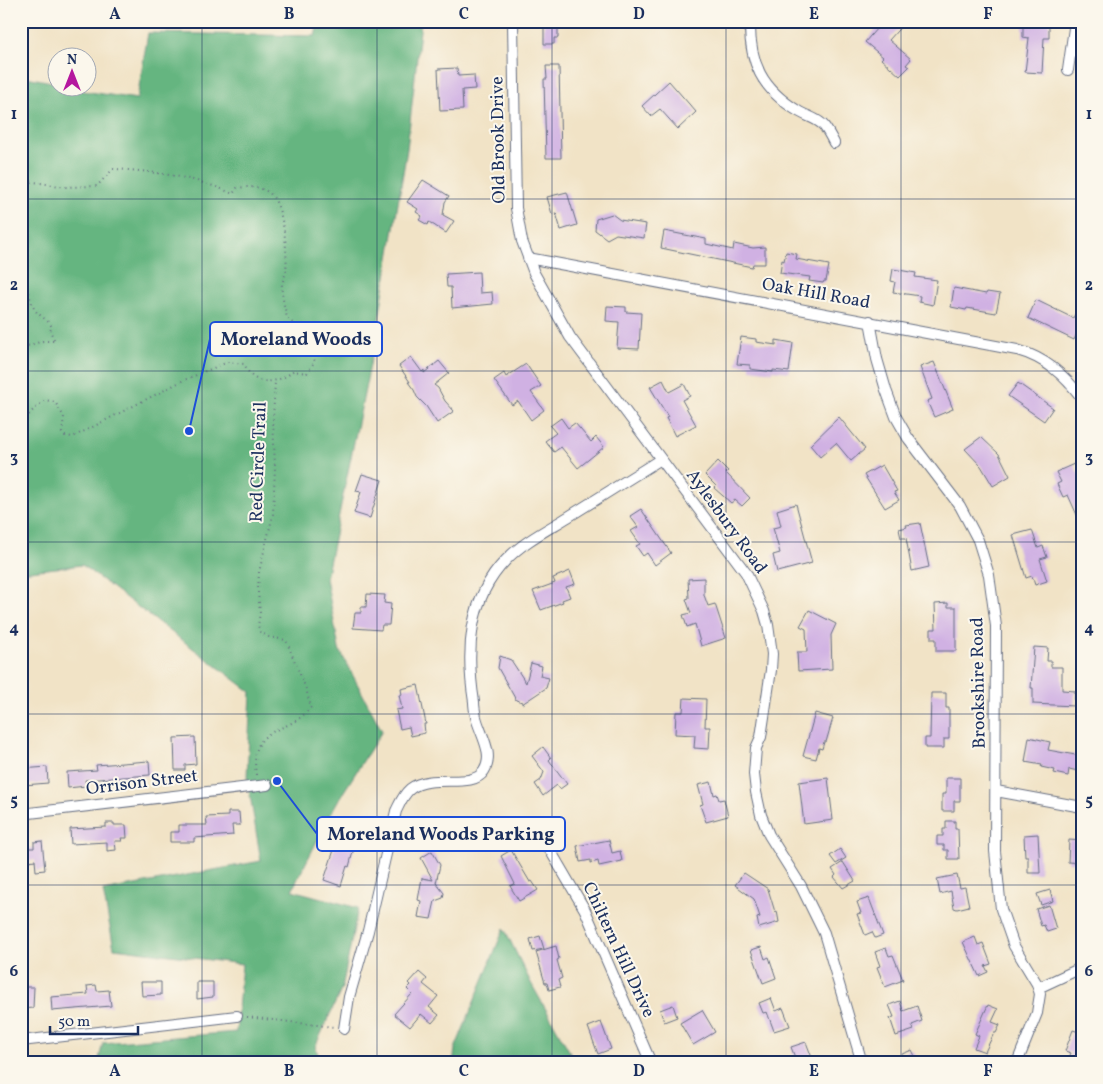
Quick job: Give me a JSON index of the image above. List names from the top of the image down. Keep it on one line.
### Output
{"streets":{"street":["Old Brook Drive","Oak Hill Road","Aylesbury Road","Brookshire Road","Orrison Street","Chiltern Hill Drive"],"path":["Red Circle Trail"]},"crossings":[["Old Brook Drive","Oak Hill Road"],["Old Brook Drive","Aylesbury Road"],["Oak Hill Road","Aylesbury Road"],["Oak Hill Road","Brookshire Road"],["Red Circle Trail","Orrison Street"]],"places":["Moreland Woods","Moreland Woods Parking"],"scale_bar":"50 m","north":"top","grid":{"columns":["A","B","C","D","E","F"],"rows":["1","2","3","4","5","6"]}}
